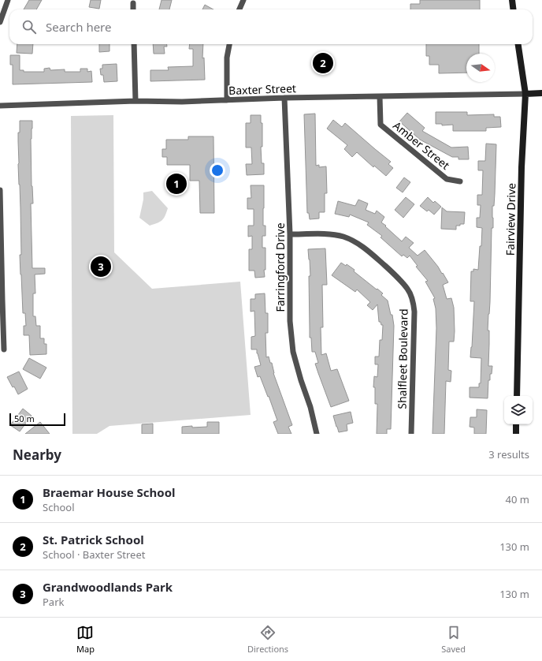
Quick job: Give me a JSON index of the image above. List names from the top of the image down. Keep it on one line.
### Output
{"streets":{"main road":["Fairview Drive"],"street":["Baxter Street","Amber Street","Farringford Drive","Shalfleet Boulevard"]},"crossings":[["Baxter Street","Amber Street"],["Baxter Street","Fairview Drive"],["Baxter Street","Farringford Drive"],["Farringford Drive","Shalfleet Boulevard"]],"scale_bar":"50 m","north":"right","page":{"search":"Search here","pins":["2","1","3"],"scale":"50 m","heading":["Nearby","3 results"],"list":[{"mark":"1","name":"Braemar House School","note":"School","value":"40 m"},{"mark":"2","name":"St. Patrick School","note":"School · Baxter Street","value":"130 m"},{"mark":"3","name":"Grandwoodlands Park","note":"Park","value":"130 m"}],"nav":["Map","Directions","Saved"]}}
